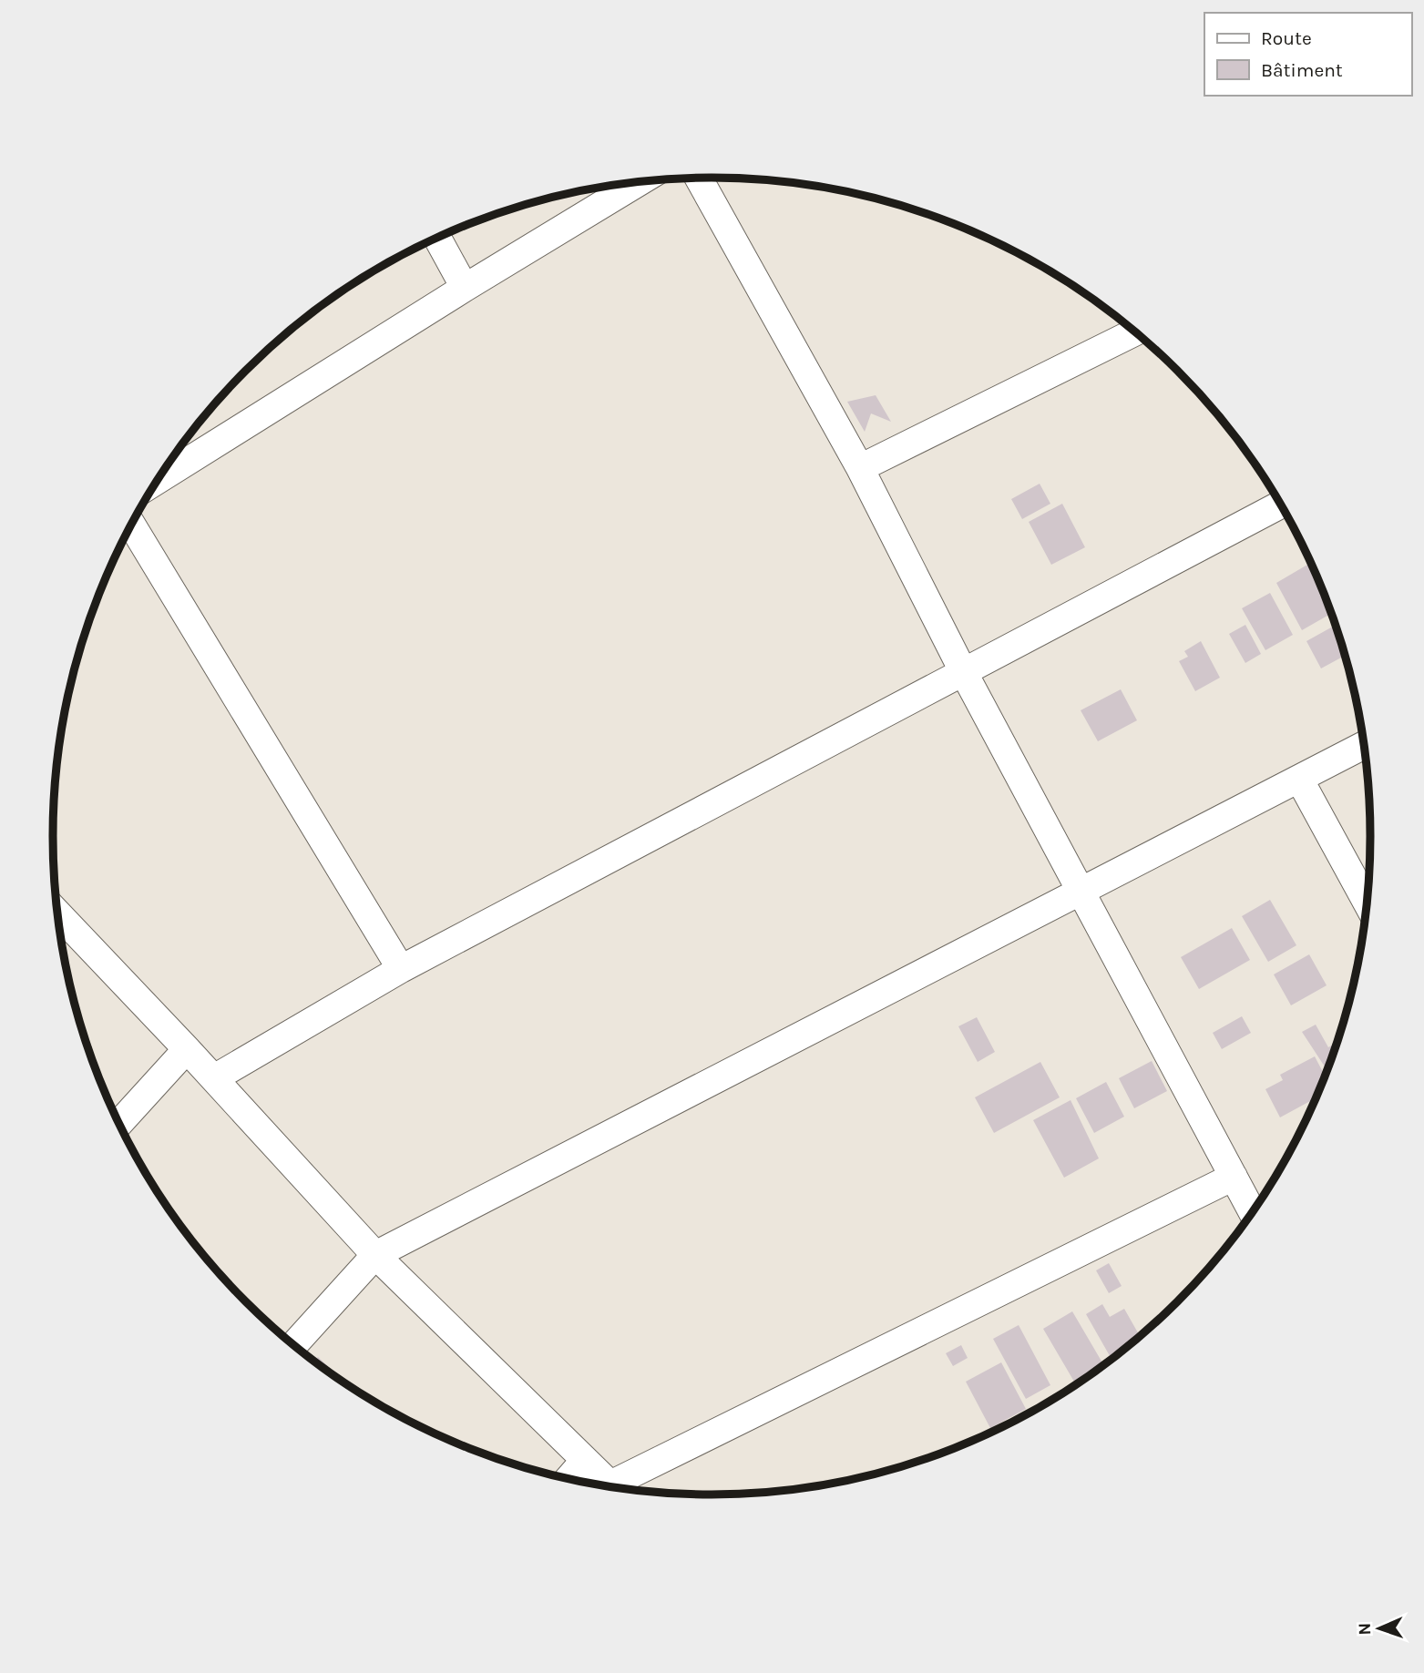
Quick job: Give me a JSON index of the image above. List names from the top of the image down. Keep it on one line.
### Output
{"legend":["Route","Bâtiment"],"north":"left"}
